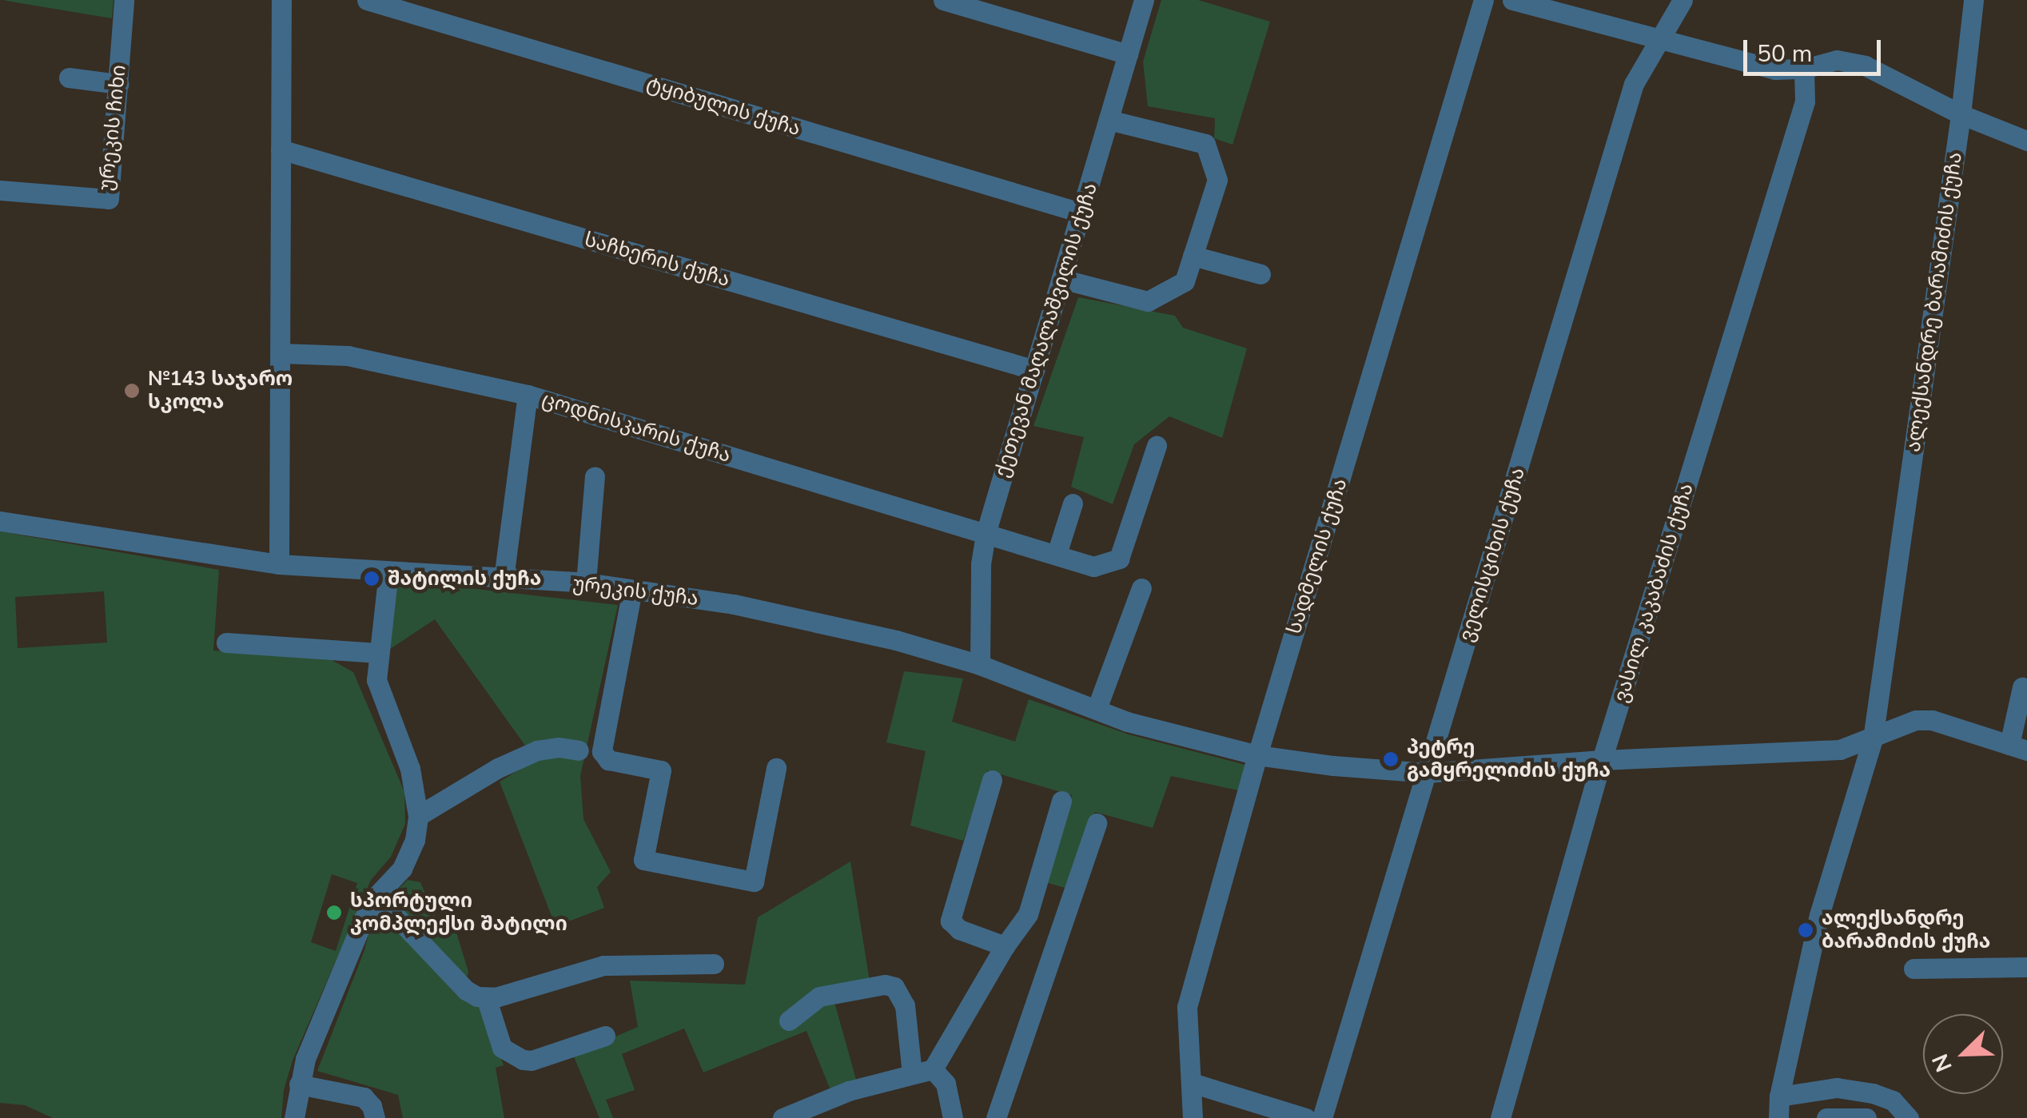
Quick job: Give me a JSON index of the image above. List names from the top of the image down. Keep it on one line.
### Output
{"streets":{"street":["ტყიბულის ქუჩა","ურეკის ჩიხი","საჩხერის ქუჩა","ალექსანდრე ბარამიძის ქუჩა","ქეთევან მაღალაშვილის ქუჩა","ცოდნისკარის ქუჩა","ველისციხის ქუჩა","სადმელის ქუჩა","ურეკის ქუჩა","ვასილ კაკაბაძის ქუჩა"]},"crossings":[["ტყიბულის ქუჩა","ქეთევან მაღალაშვილის ქუჩა"],["საჩხერის ქუჩა","ქეთევან მაღალაშვილის ქუჩა"],["ქეთევან მაღალაშვილის ქუჩა","ცოდნისკარის ქუჩა"],["ქეთევან მაღალაშვილის ქუჩა","ურეკის ქუჩა"]],"places":["№143 საჯარო სკოლა","შატილის ქუჩა","პეტრე გამყრელიძის ქუჩა","სპორტული კომპლექსი შატილი","ალექსანდრე ბარამიძის ქუჩა"],"scale_bar":"50 m","north":"bottom left"}
